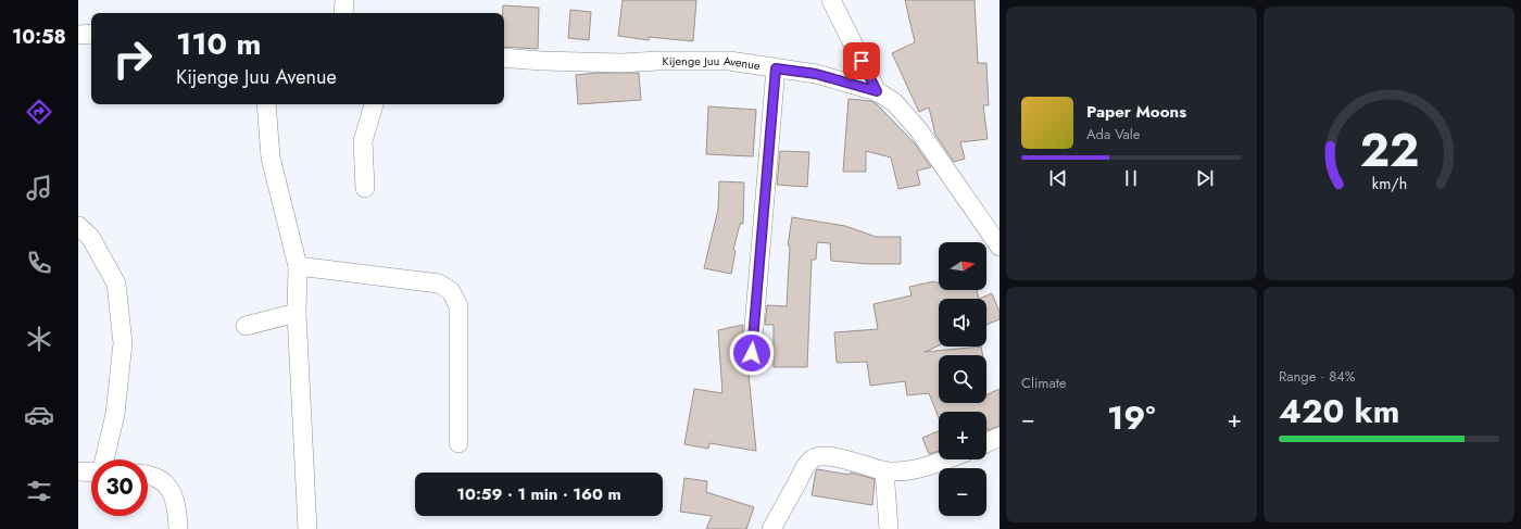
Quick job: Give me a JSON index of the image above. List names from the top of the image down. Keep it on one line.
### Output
{"streets":{"street":["Kijenge Juu Avenue"]},"north":"right","page":{"tabs":"10:58","turn":["110 m","Kijenge Juu Avenue"],"song":["Paper Moons","Ada Vale"],"map_buttons":["+","−"],"tile":["Climate",["Range · 84%","420 km"]],"heat":["−","19°","+"],"limit":"30","trip":"10:59 · 1 min · 160 m","gauge":["22","km/h"]}}
